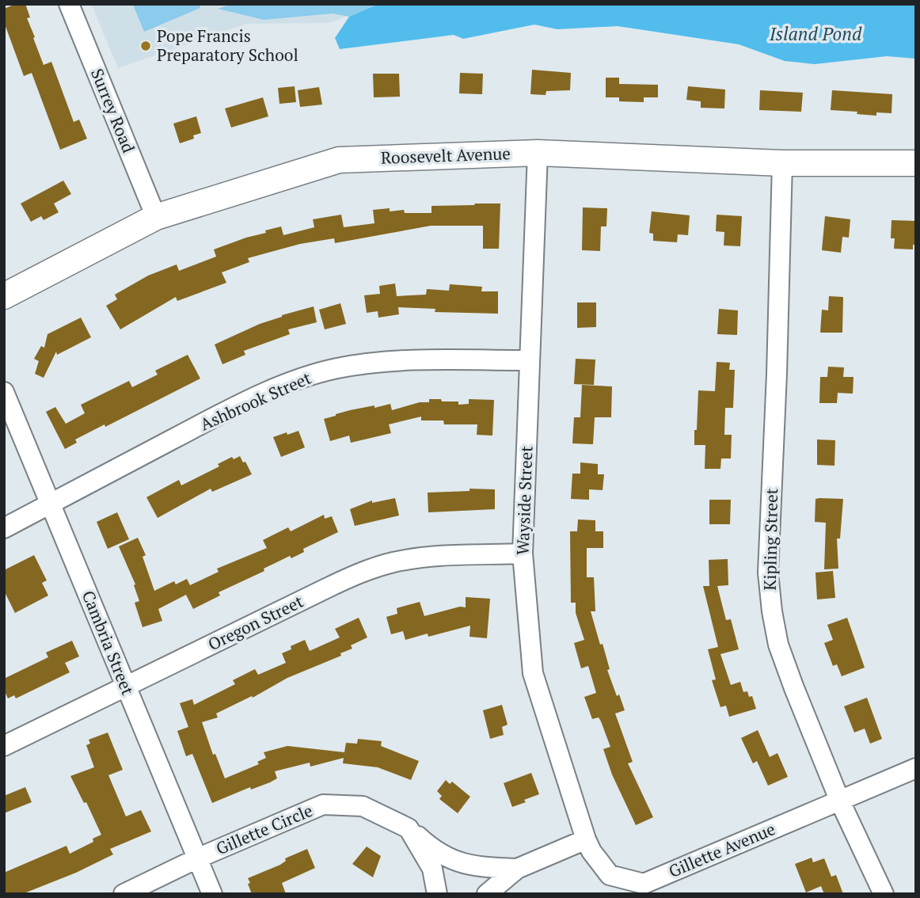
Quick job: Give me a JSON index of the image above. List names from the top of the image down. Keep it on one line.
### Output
{"streets":{"street":["Surrey Road","Roosevelt Avenue","Ashbrook Street","Wayside Street","Kipling Street","Oregon Street","Cambria Street","Gillette Circle","Gillette Avenue"]},"crossings":[["Surrey Road","Roosevelt Avenue"],["Roosevelt Avenue","Wayside Street"],["Roosevelt Avenue","Kipling Street"],["Ashbrook Street","Wayside Street"],["Ashbrook Street","Cambria Street"],["Wayside Street","Oregon Street"],["Wayside Street","Gillette Avenue"],["Kipling Street","Gillette Avenue"],["Oregon Street","Cambria Street"],["Cambria Street","Gillette Circle"]],"water":["Island Pond"],"places":["Pope Francis Preparatory School"]}
